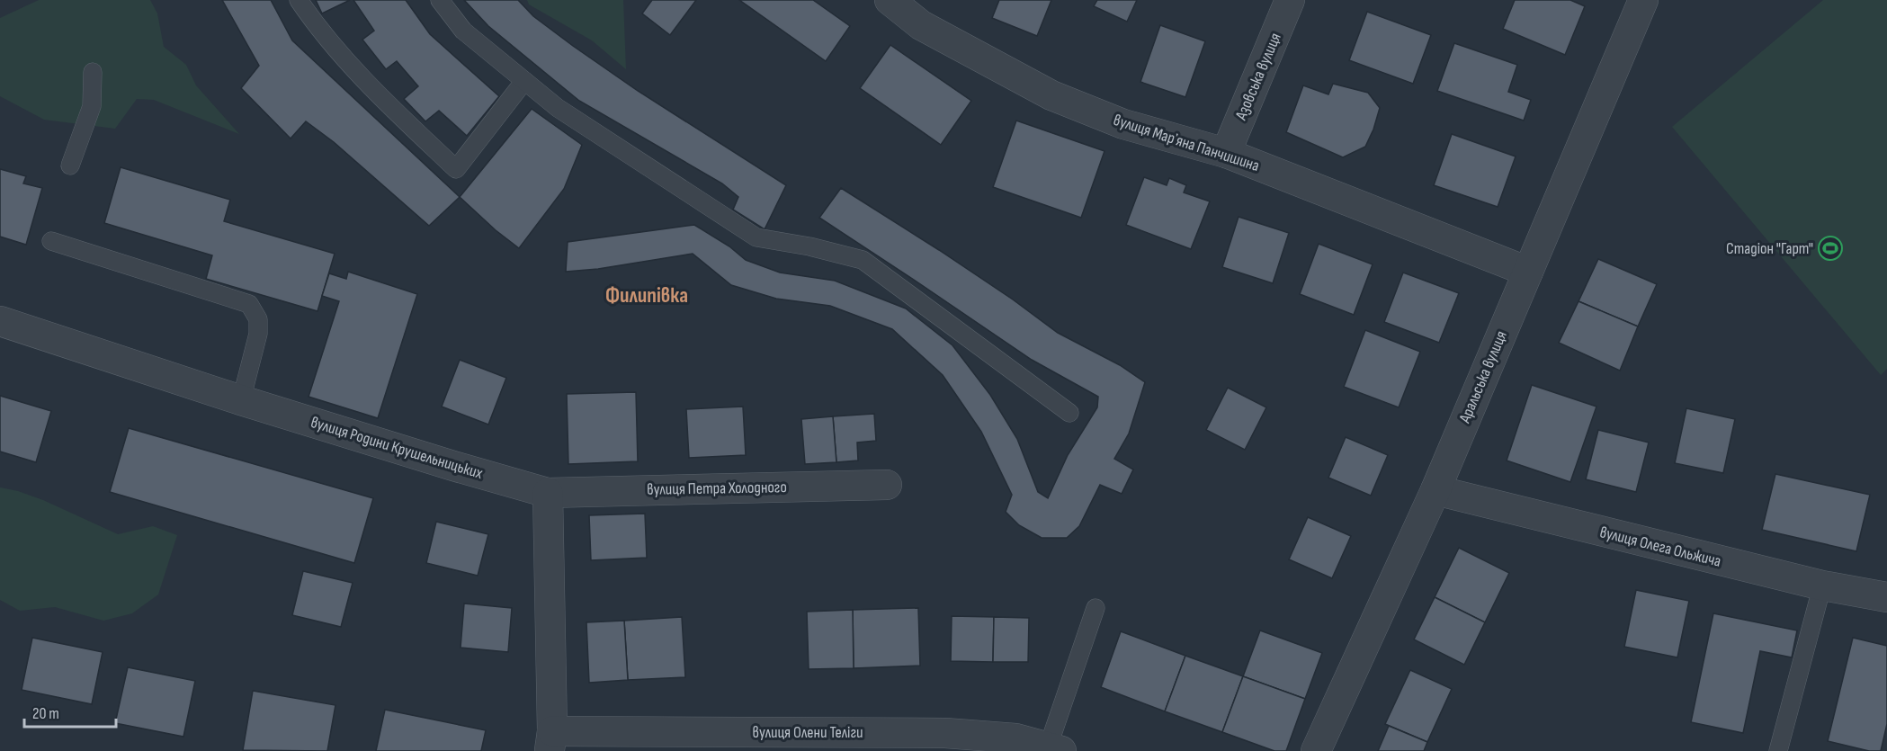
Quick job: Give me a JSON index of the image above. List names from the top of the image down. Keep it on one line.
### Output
{"streets":{"street":["Азовська вулиця","вулиця Марʼяна Панчишина","Аральська вулиця","вулиця Родини Крушельницьких","вулиця Петра Холодного","вулиця Олега Ольжича","вулиця Олени Теліги"]},"crossings":[["Азовська вулиця","вулиця Марʼяна Панчишина"],["вулиця Марʼяна Панчишина","Аральська вулиця"],["Аральська вулиця","вулиця Олега Ольжича"],["вулиця Родини Крушельницьких","вулиця Петра Холодного"]],"districts":["Филипівка"],"places":{"sports":["Стадіон \"Гарт\""]},"scale_bar":"20 m"}
